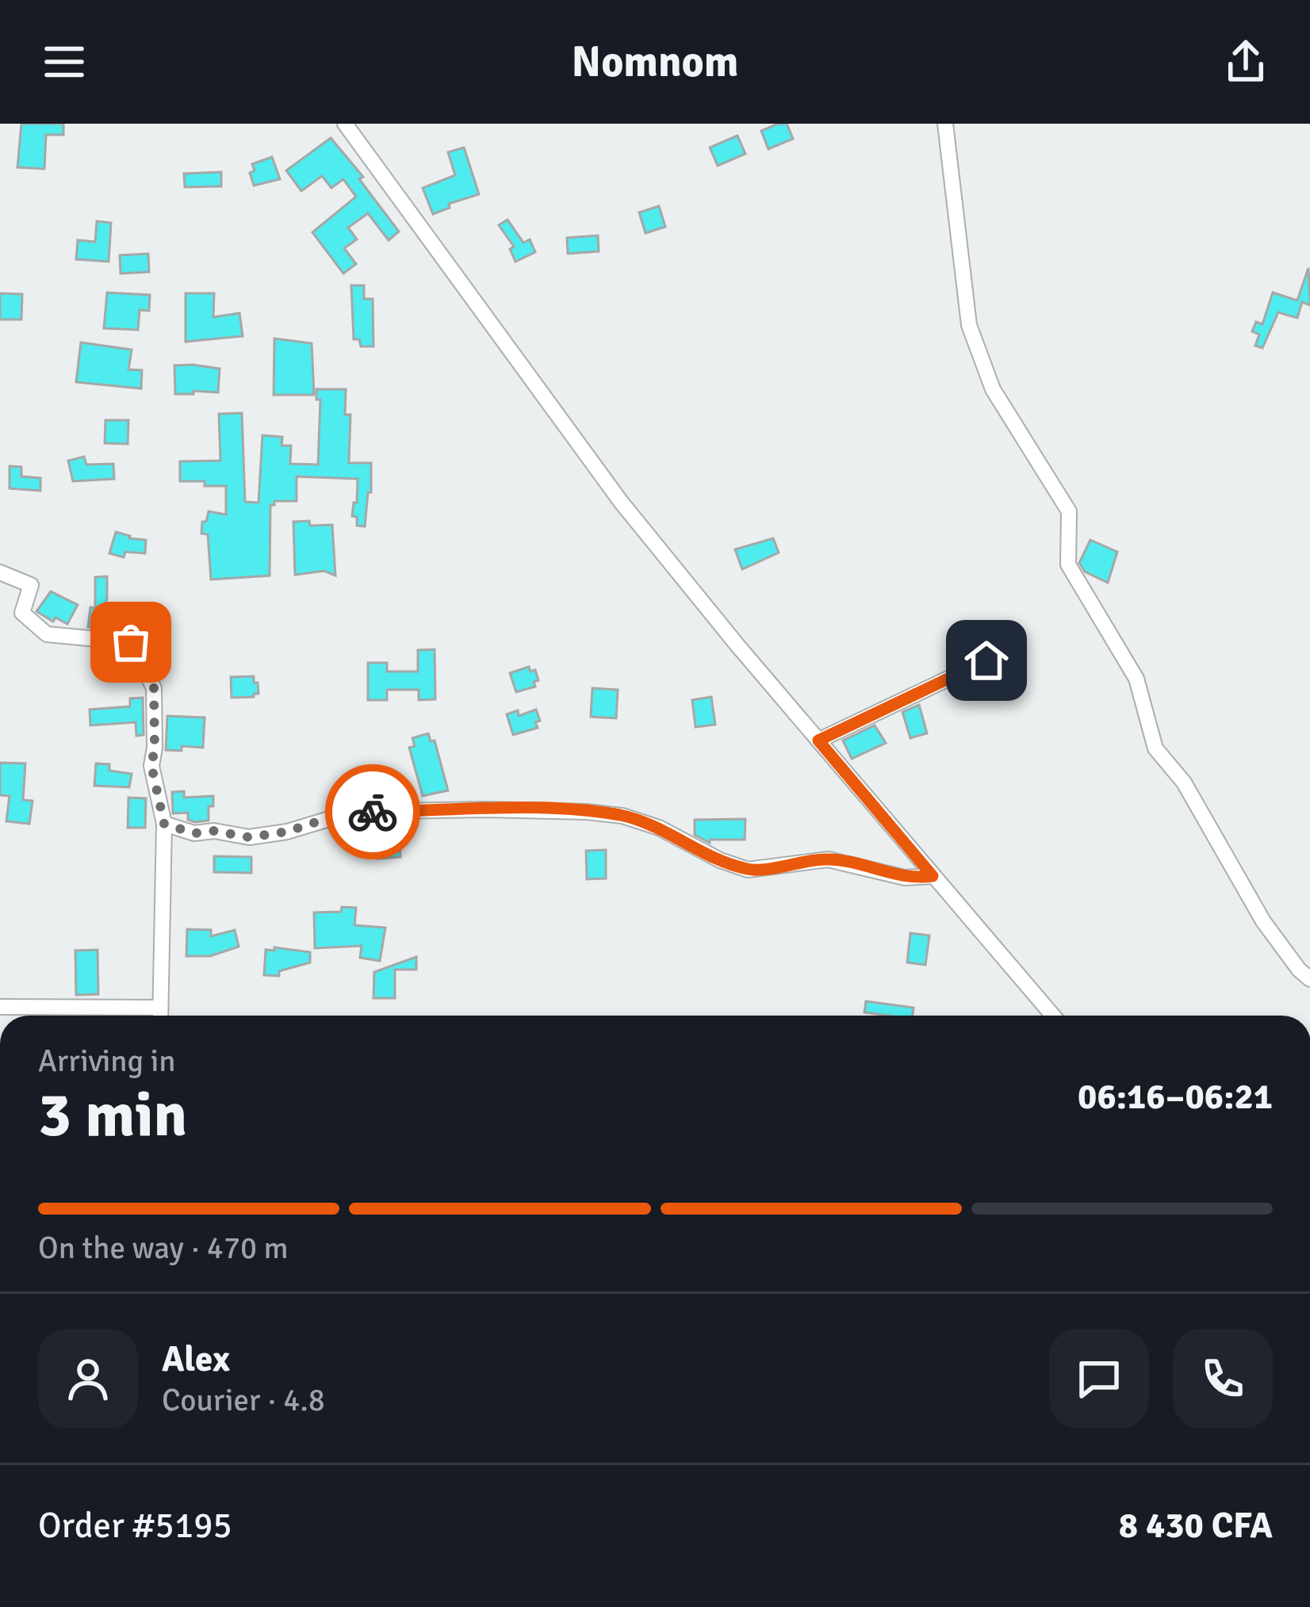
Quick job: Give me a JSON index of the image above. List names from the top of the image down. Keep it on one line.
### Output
{"page":{"header":"Nomnom","heading":["3 min","Arriving in","06:16–06:21"],"panel":["Alex","Courier · 4.8","Order #5195","8 430 CFA"],"bar":"On the way · 470 m"}}
